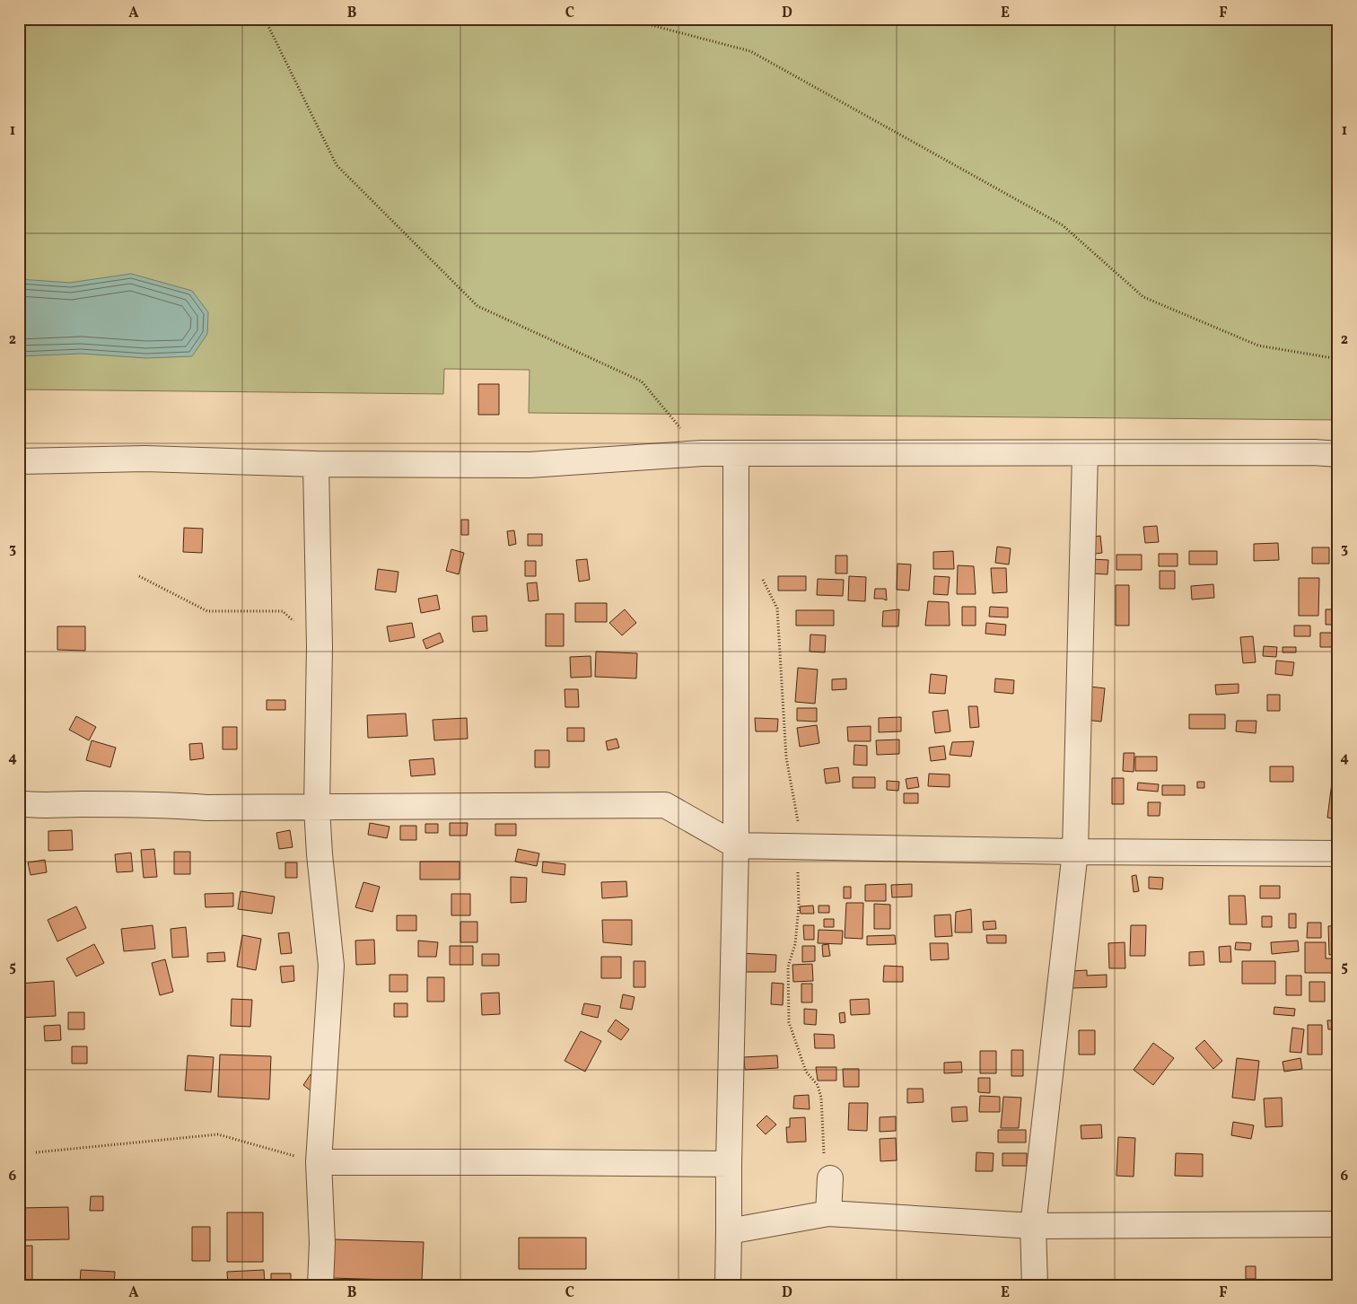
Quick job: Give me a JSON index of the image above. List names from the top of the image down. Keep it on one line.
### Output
{"grid":{"columns":["A","B","C","D","E","F"],"rows":["1","2","3","4","5","6"]}}
